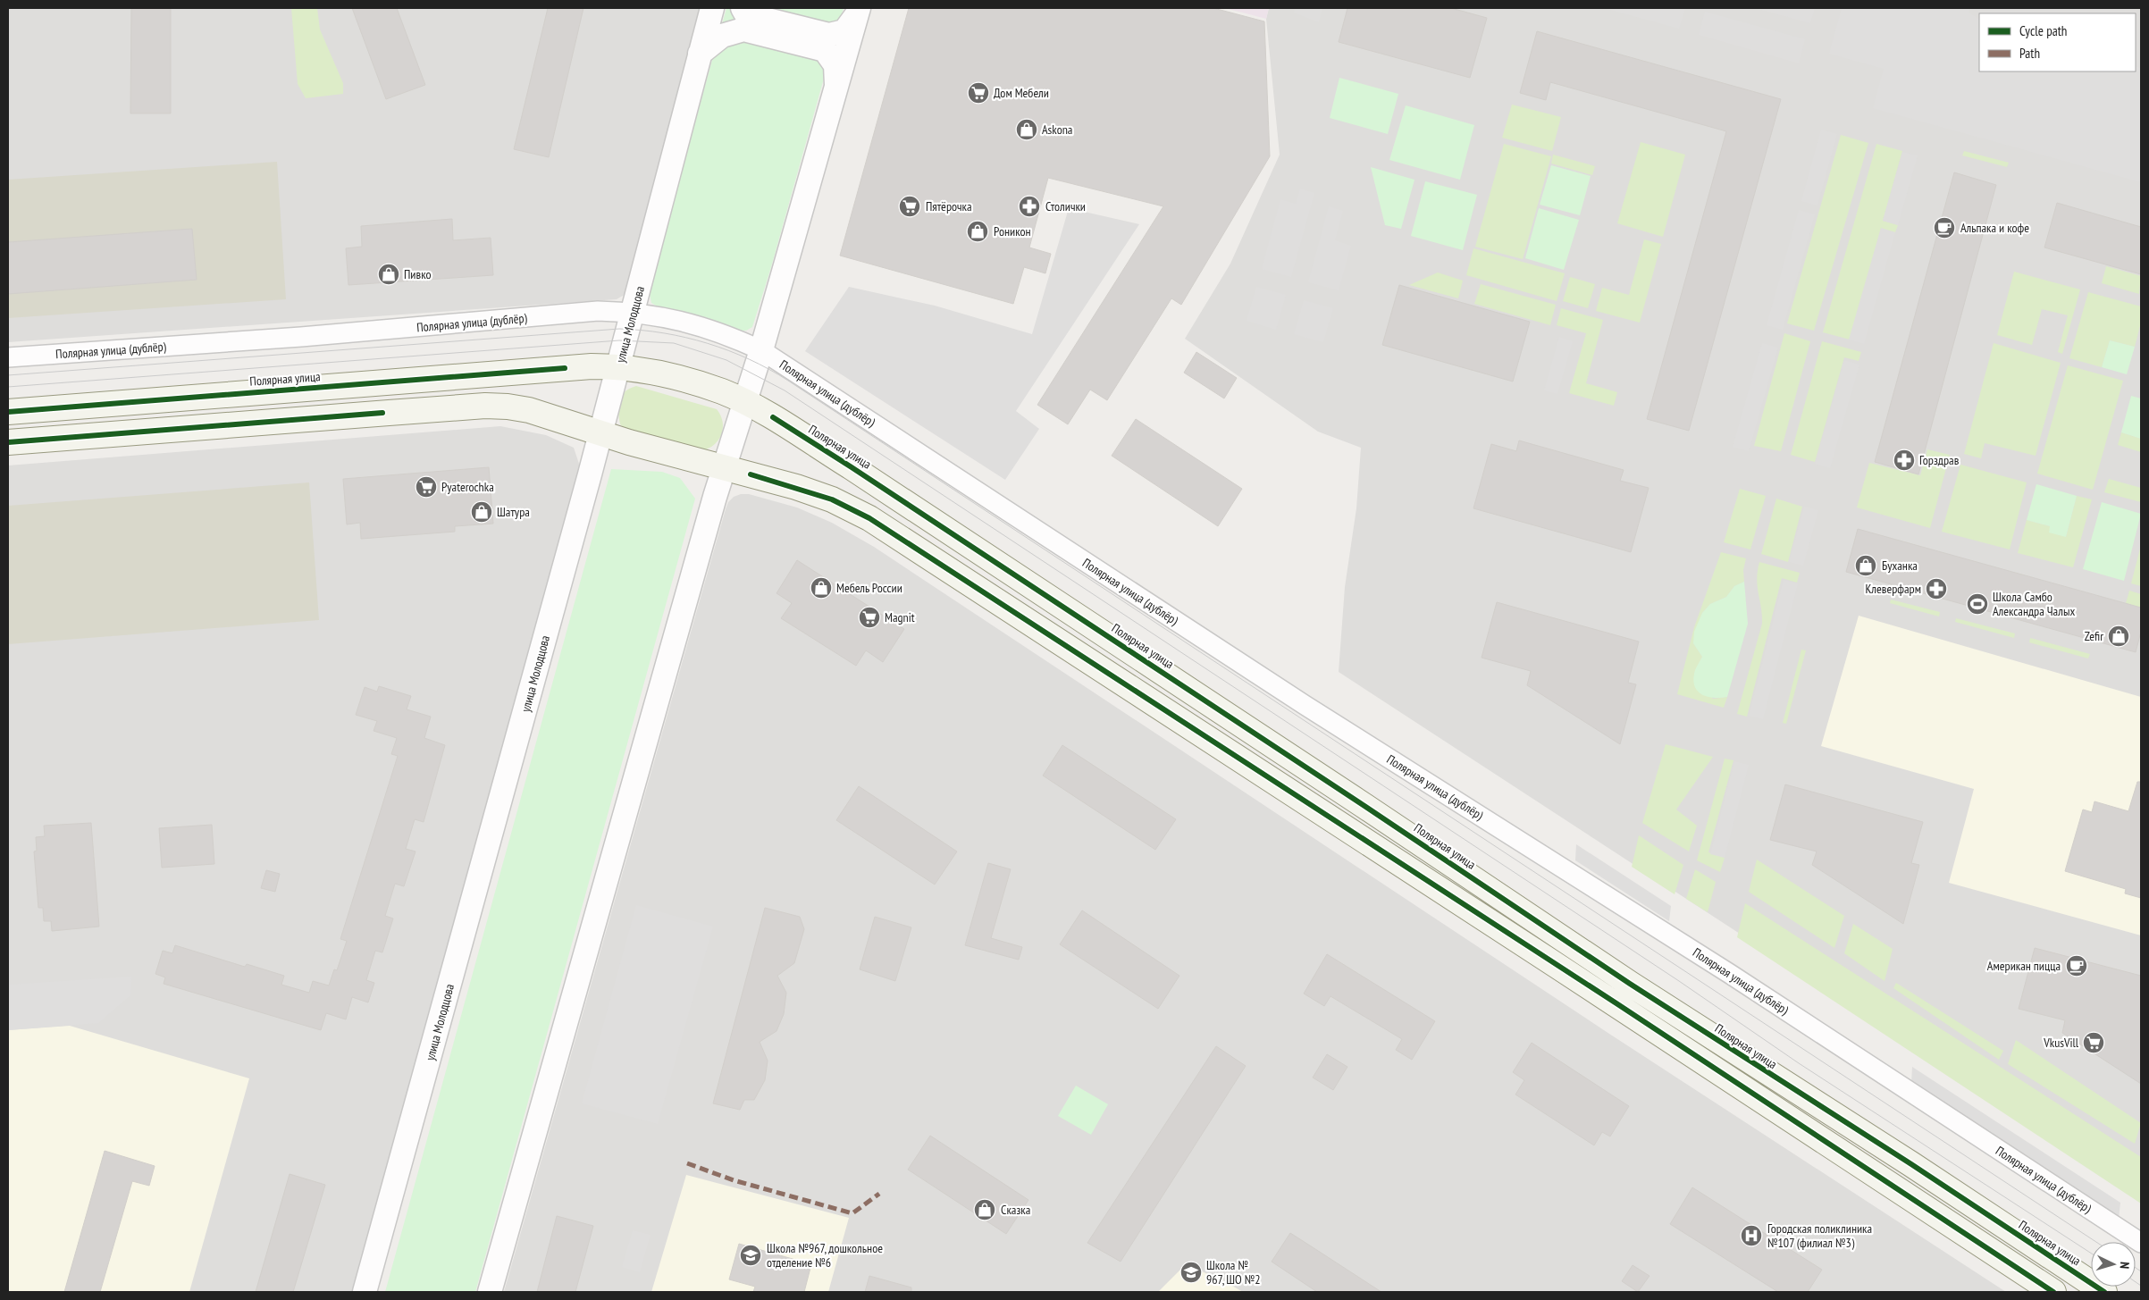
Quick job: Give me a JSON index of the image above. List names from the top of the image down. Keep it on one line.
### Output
{"streets":{"main road":["Полярная улица"],"street":["Полярная улица (дублёр)","улица Молодцова"]},"crossings":[["Полярная улица (дублёр)","улица Молодцова"],["улица Молодцова","Полярная улица"]],"places":{"supermarket":["Дом Мебели","Пятёрочка","Pyaterochka","Magnit","VkusVill"],"shop":["Askona","Роникон","Пивко","Шатура","Буханка","Мебель России","Zefir","Сказка"],"pharmacy":["Столички","Горздрав","Клеверфарм"],"cafe":["Альпака и кофе","Американ пицца"],"sports":["Школа Самбо Александра Чалых"],"hospital":["Городская поликлиника №107 (филиал №3)"],"school or university":["Школа №967, дошкольное отделение №6","Школа № 967, ШО №2"]},"legend":["Cycle path","Path"],"north":"right"}
